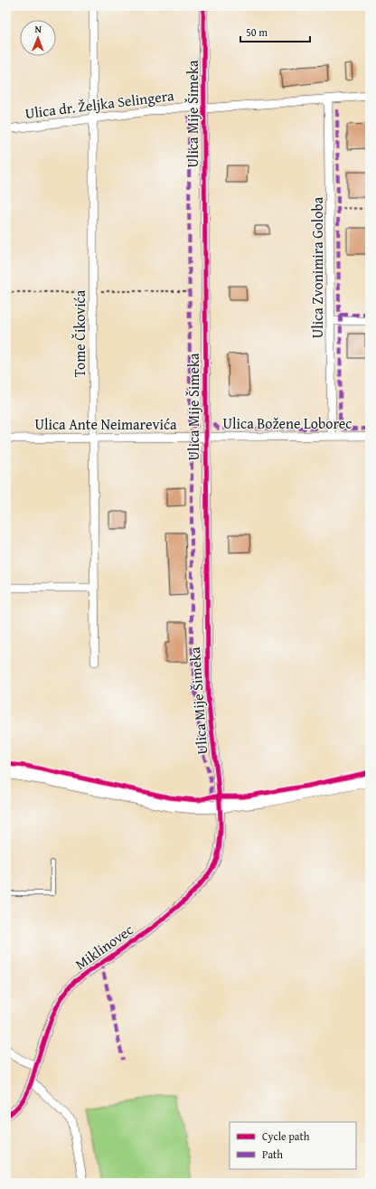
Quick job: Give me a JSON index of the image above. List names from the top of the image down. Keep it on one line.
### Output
{"streets":{"street":["Ulica dr. Željka Selingera","Ulica Mije Šimeka","Ulica Zvonimira Goloba","Tome Čikovića","Ulica Božene Loborec","Ulica Ante Neimarevića","Miklinovec"]},"crossings":[["Ulica dr. Željka Selingera","Ulica Mije Šimeka"],["Ulica dr. Željka Selingera","Ulica Zvonimira Goloba"],["Ulica dr. Željka Selingera","Tome Čikovića"],["Ulica Mije Šimeka","Ulica Božene Loborec"],["Ulica Mije Šimeka","Ulica Ante Neimarevića"],["Ulica Mije Šimeka","Miklinovec"],["Ulica Zvonimira Goloba","Ulica Božene Loborec"],["Tome Čikovića","Ulica Ante Neimarevića"],["Ulica Božene Loborec","Ulica Ante Neimarevića"]],"legend":["Cycle path","Path"],"scale_bar":"50 m","north":"top"}
